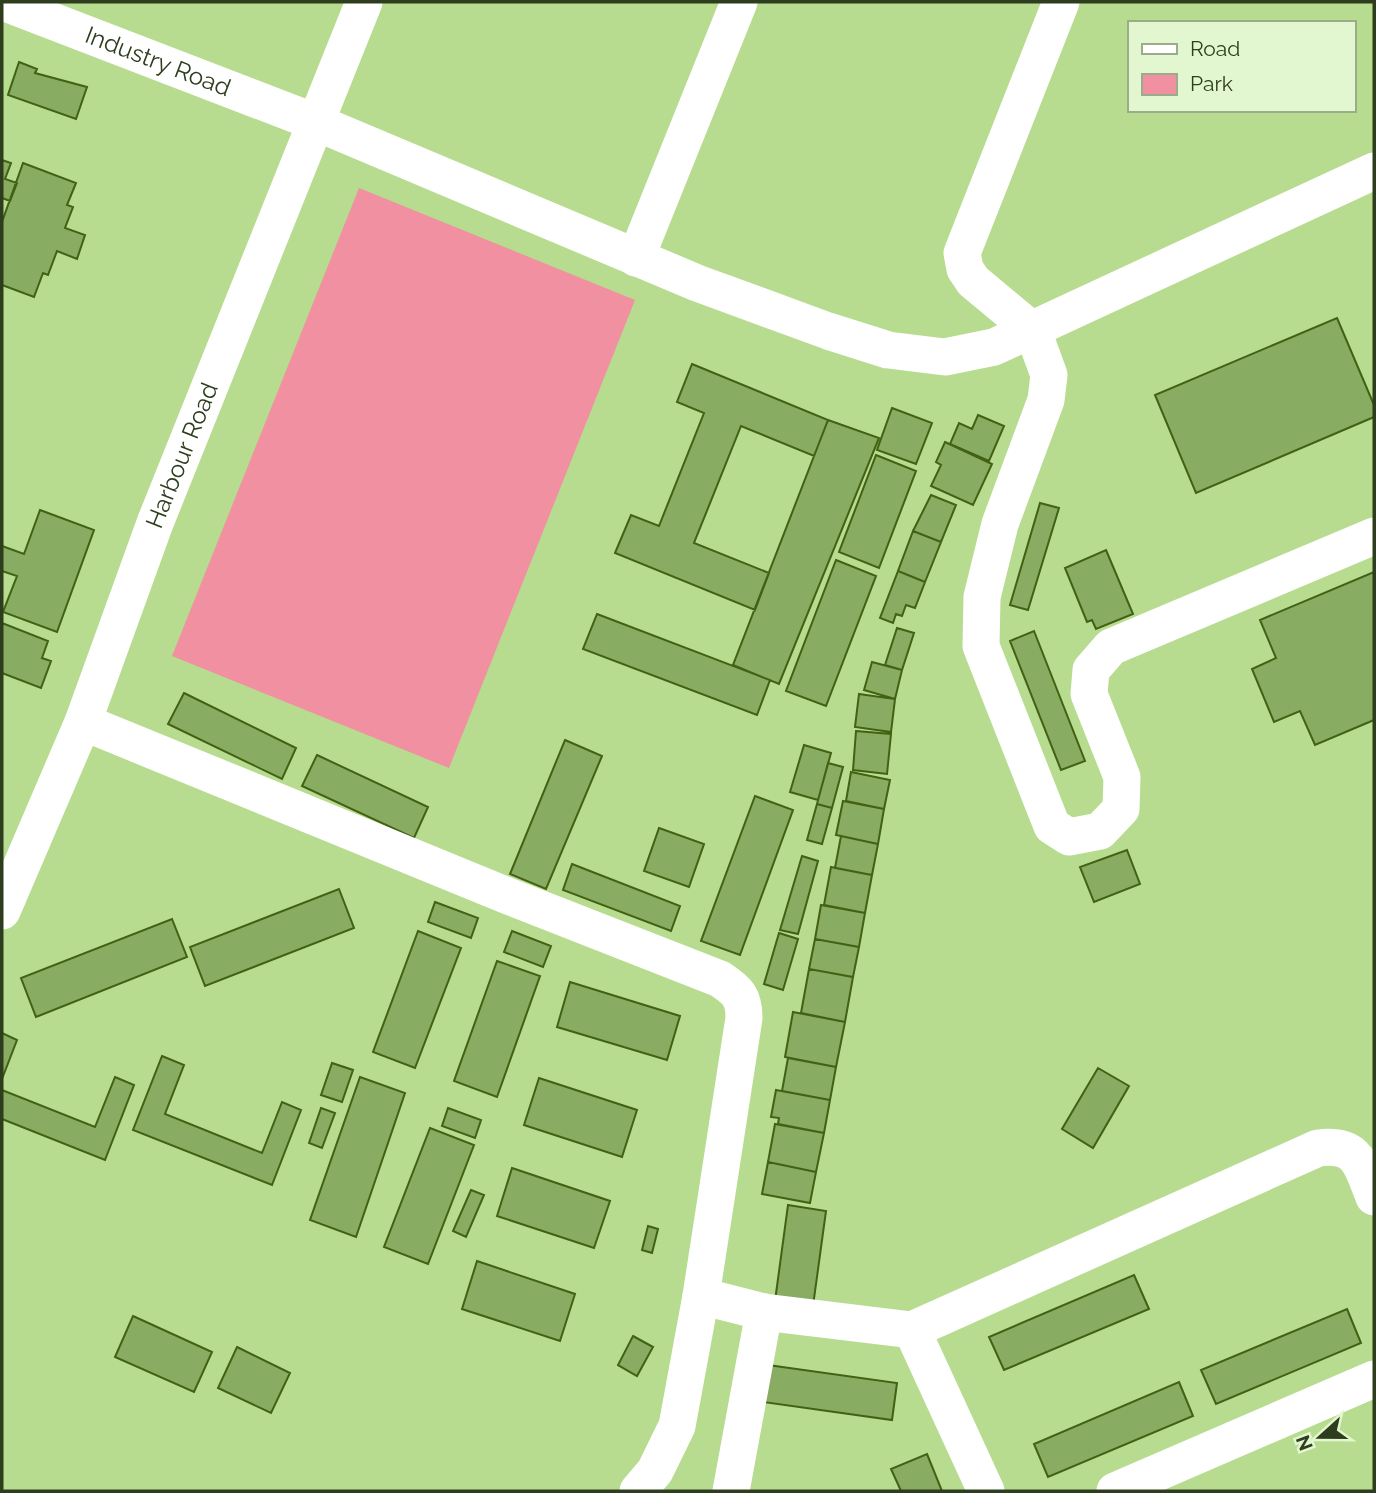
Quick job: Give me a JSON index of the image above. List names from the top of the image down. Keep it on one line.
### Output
{"streets":{"street":["Industry Road","Harbour Road"]},"crossings":[["Industry Road","Harbour Road"]],"legend":["Road","Park"],"north":"left"}
